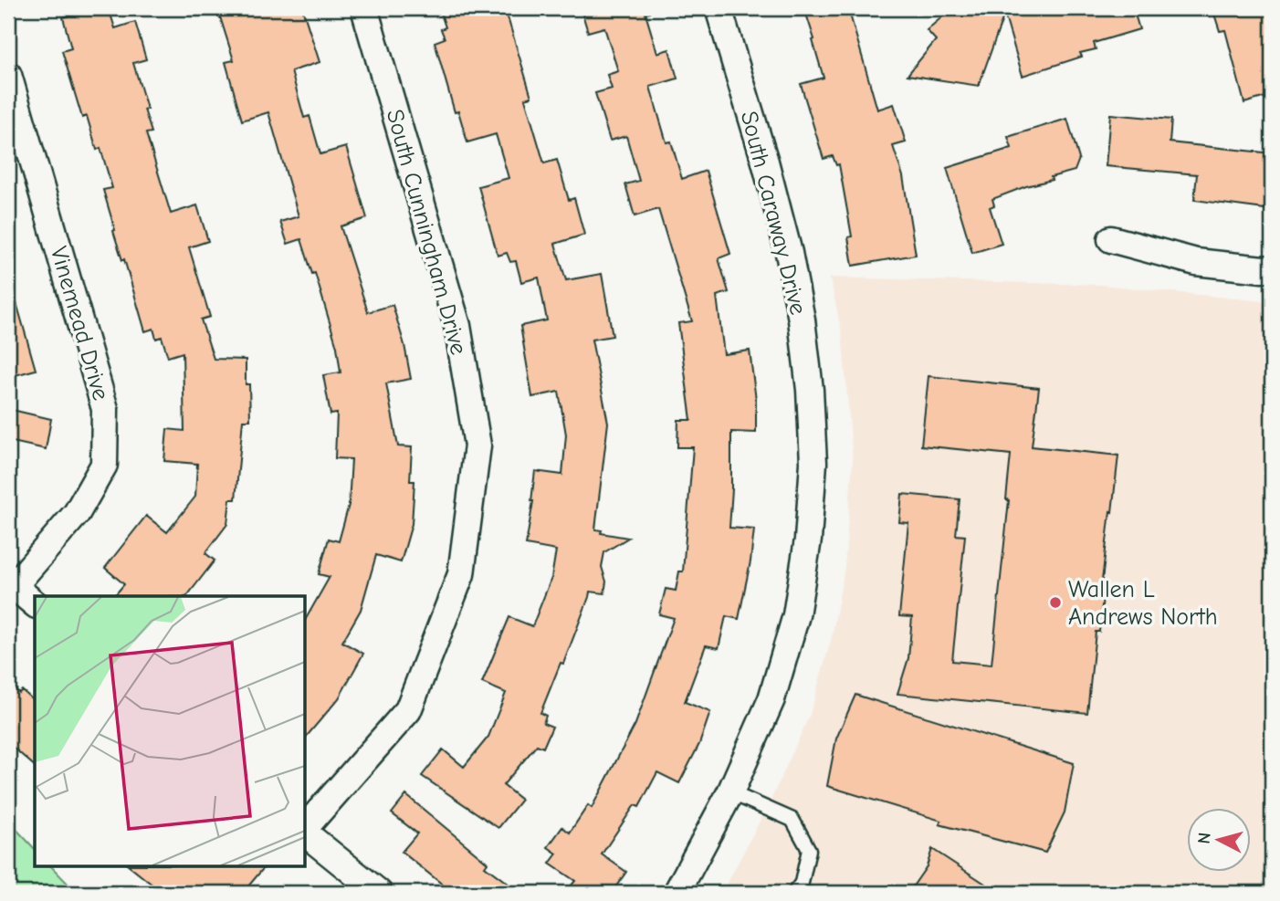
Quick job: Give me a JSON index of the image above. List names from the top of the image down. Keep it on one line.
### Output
{"streets":{"street":["South Caraway Drive","South Cunningham Drive","Vinemead Drive"]},"places":["Wallen L Andrews North"],"north":"left"}
